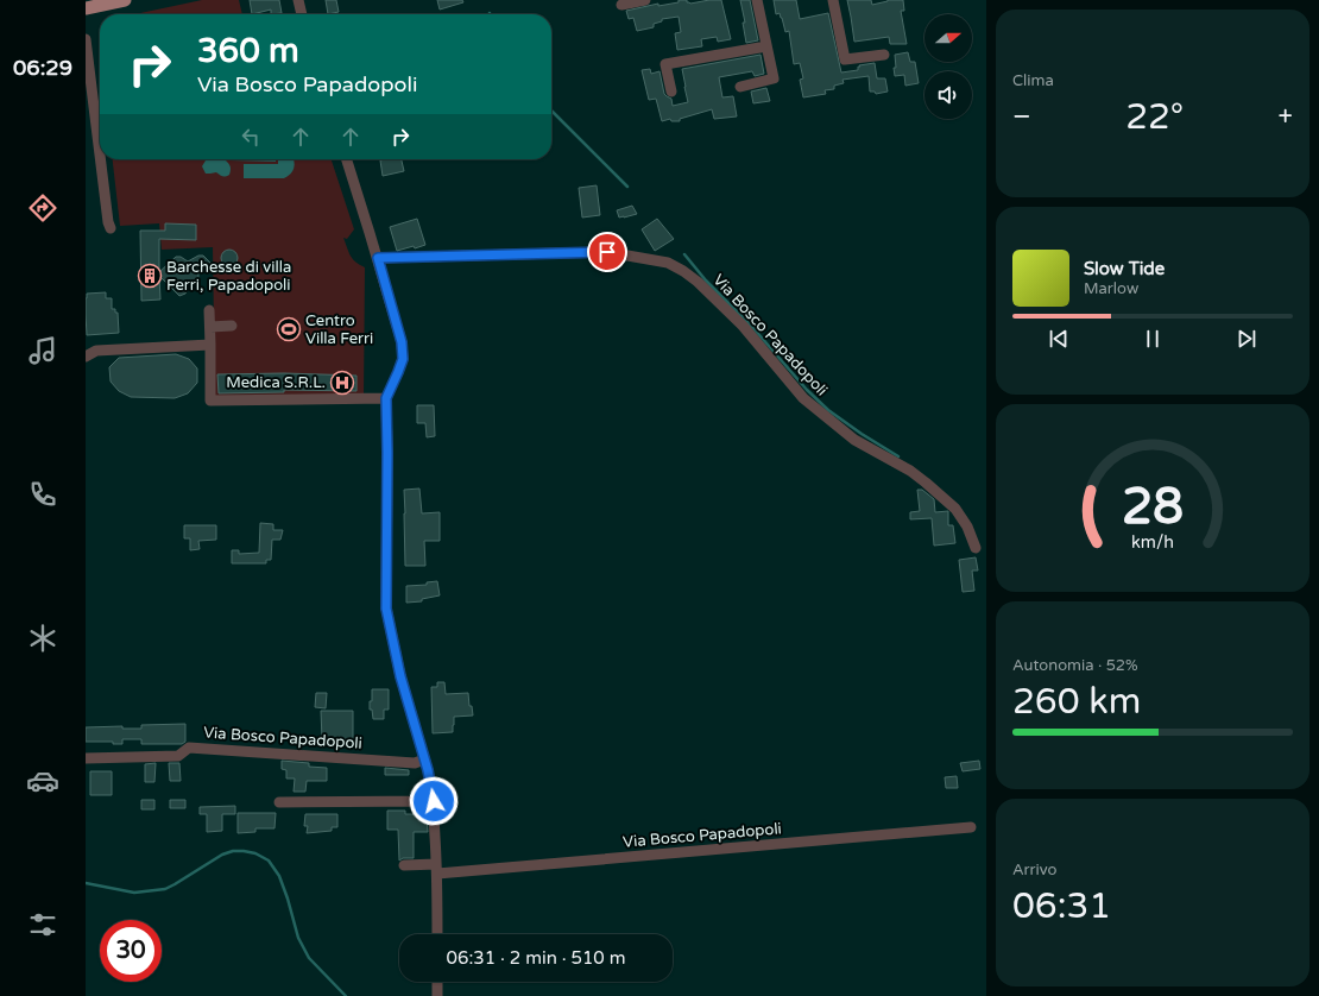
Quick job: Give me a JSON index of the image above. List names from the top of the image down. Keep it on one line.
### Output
{"streets":{"street":["Via Bosco Papadopoli"]},"places":{"building":["Barchesse di villa Ferri, Papadopoli"],"sports":["Centro Villa Ferri"],"hospital":["Medica S.R.L."]},"north":"right","page":{"tabs":"06:29","tile":["Clima",["Autonomia · 52%","260 km"],["Arrivo","06:31"]],"turn":["360 m","Via Bosco Papadopoli"],"heat":["−","22°","+"],"song":["Slow Tide","Marlow"],"limit":"30","trip":"06:31 · 2 min · 510 m","gauge":["28","km/h"]}}
